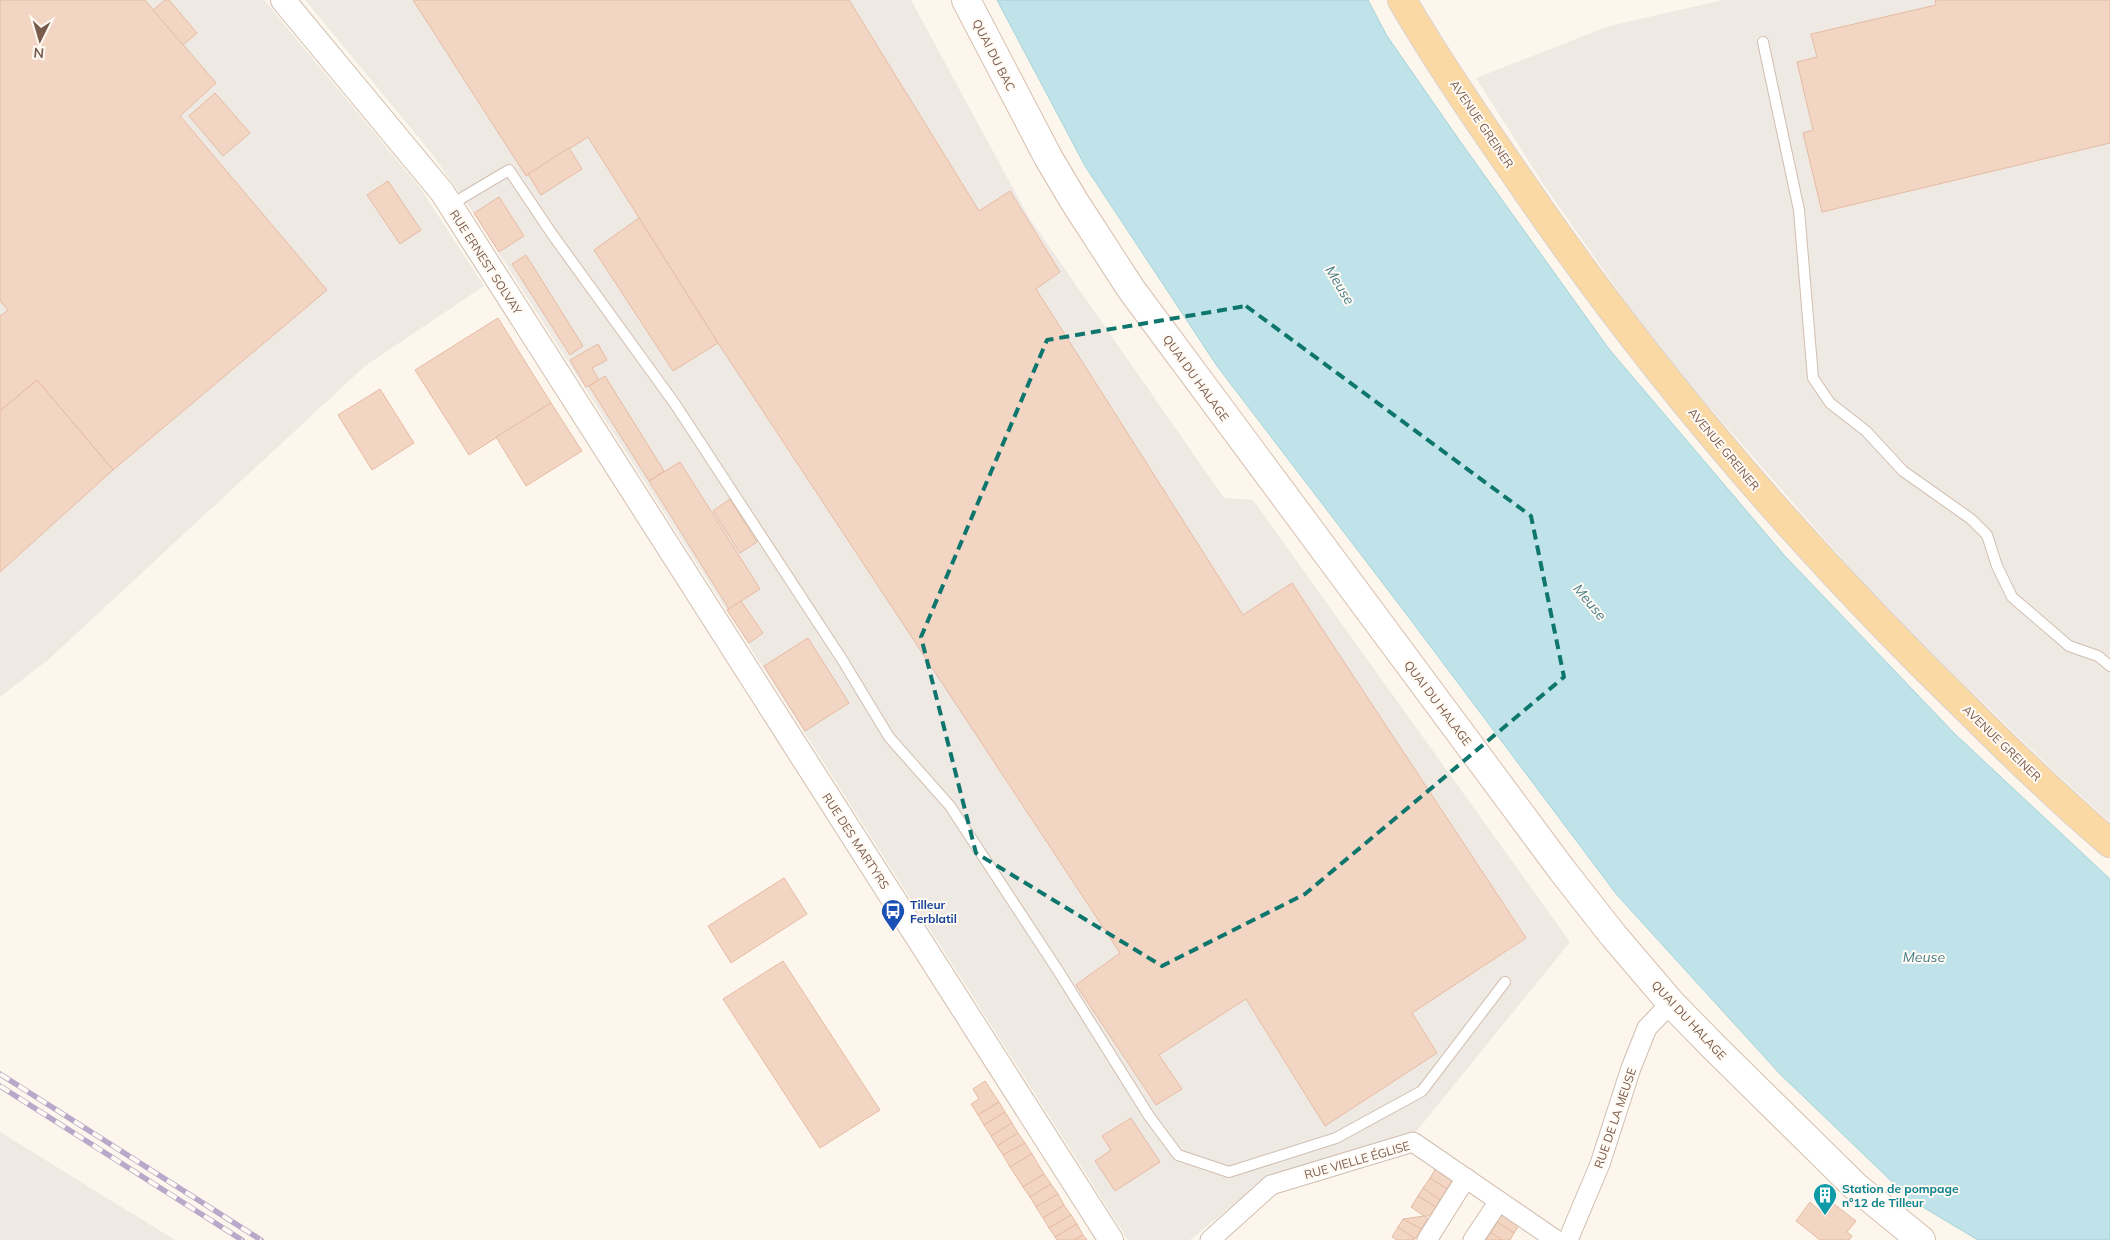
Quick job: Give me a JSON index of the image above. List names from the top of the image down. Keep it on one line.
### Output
{"streets":{"main road":["QUAI DU BAC","AVENUE GREINER","QUAI DU HALAGE"],"street":["RUE ERNEST SOLVAY","RUE DES MARTYRS","RUE DE LA MEUSE","RUE VIELLE ÉGLISE"]},"crossings":[["QUAI DU BAC","QUAI DU HALAGE"],["RUE ERNEST SOLVAY","RUE DES MARTYRS"],["QUAI DU HALAGE","RUE DE LA MEUSE"]],"water":["Meuse"],"places":{"bus stop":["Tilleur Ferblatil"],"building":["Station de pompage n°12 de Tilleur"]},"north":"bottom"}
